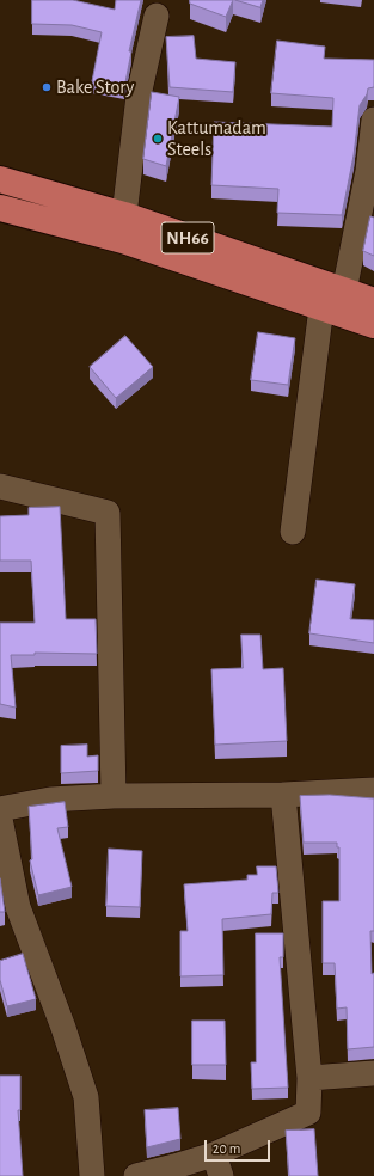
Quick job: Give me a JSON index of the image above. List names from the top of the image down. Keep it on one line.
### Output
{"streets":{"highway":["NH66"]},"places":["Bake Story","Kattumadam Steels"],"scale_bar":"20 m"}
